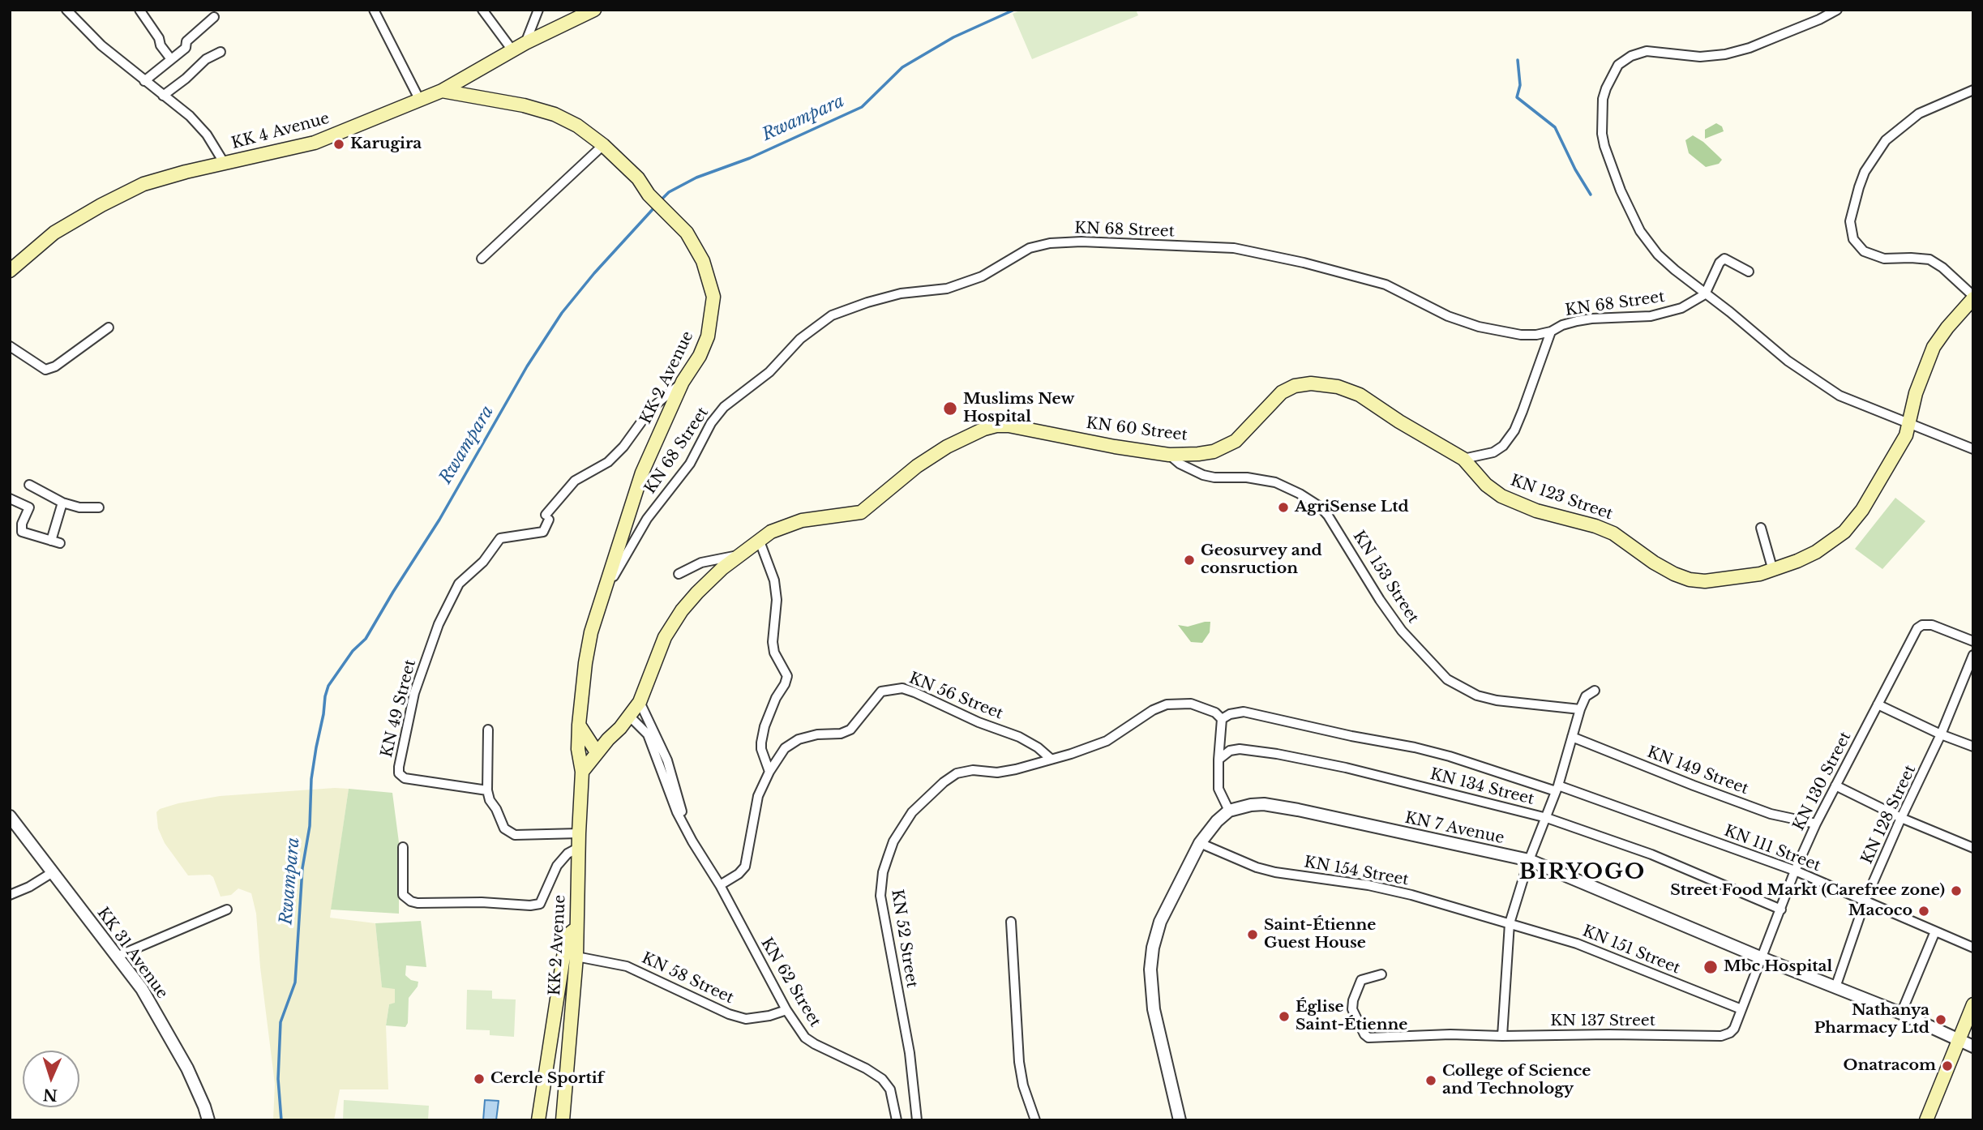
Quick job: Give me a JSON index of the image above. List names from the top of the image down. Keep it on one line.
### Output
{"streets":{"main road":["KK 4 Avenue","KK 2 Avenue","KN 60 Street","KN 123 Street"],"street":["KN 68 Street","KN 153 Street","KN 56 Street","KN 49 Street","KN 149 Street","KN 130 Street","KN 134 Street","KN 128 Street","KN 7 Avenue","KN 111 Street","KN 154 Street","KN 52 Street","KN 151 Street","KK 31 Avenue","KN 58 Street","KN 62 Street","KN 137 Street"]},"crossings":[["KK 4 Avenue","KK 2 Avenue"],["KN 68 Street","KK 2 Avenue"],["KK 2 Avenue","KN 49 Street"],["KK 2 Avenue","KN 58 Street"],["KN 60 Street","KN 123 Street"],["KN 60 Street","KN 153 Street"],["KN 60 Street","KN 62 Street"],["KN 56 Street","KN 52 Street"],["KN 56 Street","KN 62 Street"],["KN 149 Street","KN 130 Street"],["KN 130 Street","KN 134 Street"],["KN 130 Street","KN 7 Avenue"],["KN 130 Street","KN 111 Street"],["KN 130 Street","KN 137 Street"],["KN 128 Street","KN 7 Avenue"],["KN 128 Street","KN 111 Street"],["KN 7 Avenue","KN 137 Street"],["KN 111 Street","KN 52 Street"],["KN 154 Street","KN 151 Street"],["KN 151 Street","KN 137 Street"],["KN 58 Street","KN 62 Street"]],"districts":["BIRYOGO"],"water":["Rwampara"],"places":["Karugira","Muslims New Hospital","AgriSense Ltd","Geosurvey and consruction","Street Food Markt (Carefree zone)","Macoco","Saint-Étienne Guest House","Mbc Hospital","Église Saint-Étienne","Nathanya Pharmacy Ltd","Onatracom","Cercle Sportif","College of Science and Technology"],"north":"bottom"}
